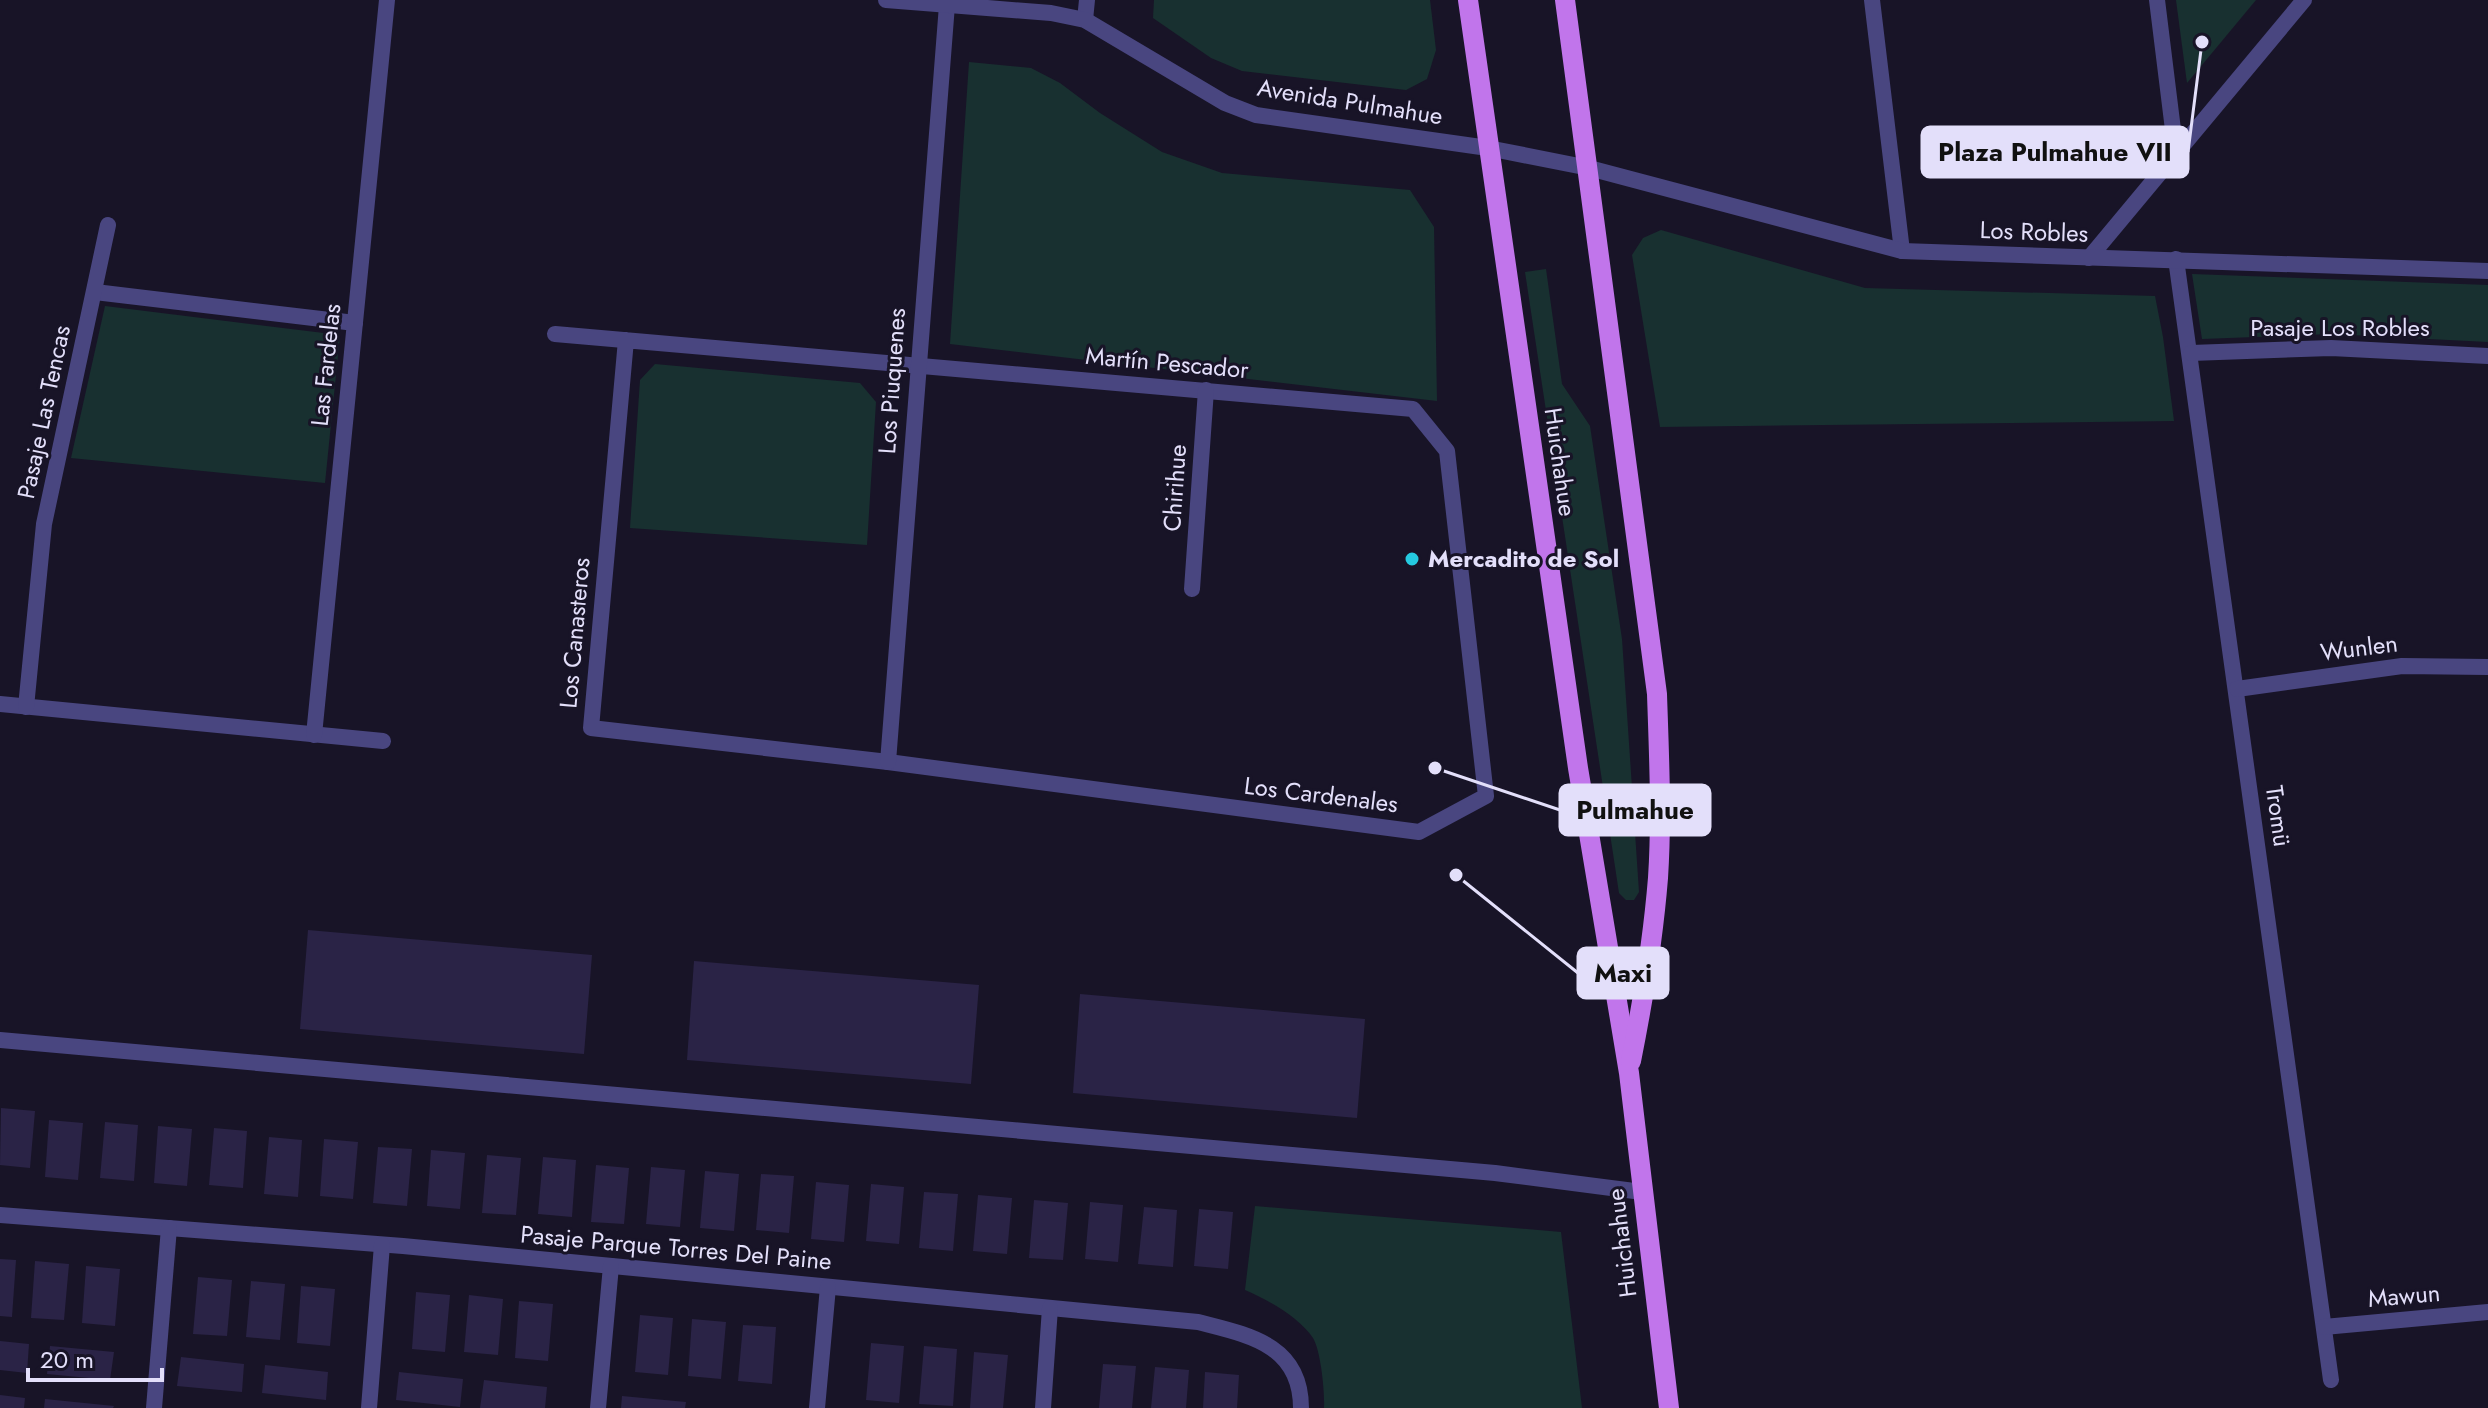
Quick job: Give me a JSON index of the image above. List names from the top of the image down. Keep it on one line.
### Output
{"streets":{"main road":["Huichahue"],"street":["Avenida Pulmahue","Los Robles","Pasaje Los Robles","Martín Pescador","Las Fardelas","Los Piuquenes","Pasaje Las Tencas","Chirihue","Los Canasteros","Wunlen","Los Cardenales","Tromü","Pasaje Parque Torres Del Paine","Mawun"]},"crossings":[["Avenida Pulmahue","Los Robles"],["Avenida Pulmahue","Los Piuquenes"],["Avenida Pulmahue","Huichahue"],["Los Robles","Huichahue"],["Los Robles","Tromü"],["Pasaje Los Robles","Tromü"],["Martín Pescador","Los Piuquenes"],["Martín Pescador","Chirihue"],["Martín Pescador","Los Cardenales"],["Los Piuquenes","Los Canasteros"],["Los Piuquenes","Los Cardenales"],["Los Canasteros","Los Cardenales"],["Wunlen","Tromü"],["Tromü","Mawun"]],"places":["Plaza Pulmahue VII","Mercadito de Sol","Pulmahue","Maxi"],"scale_bar":"20 m"}
